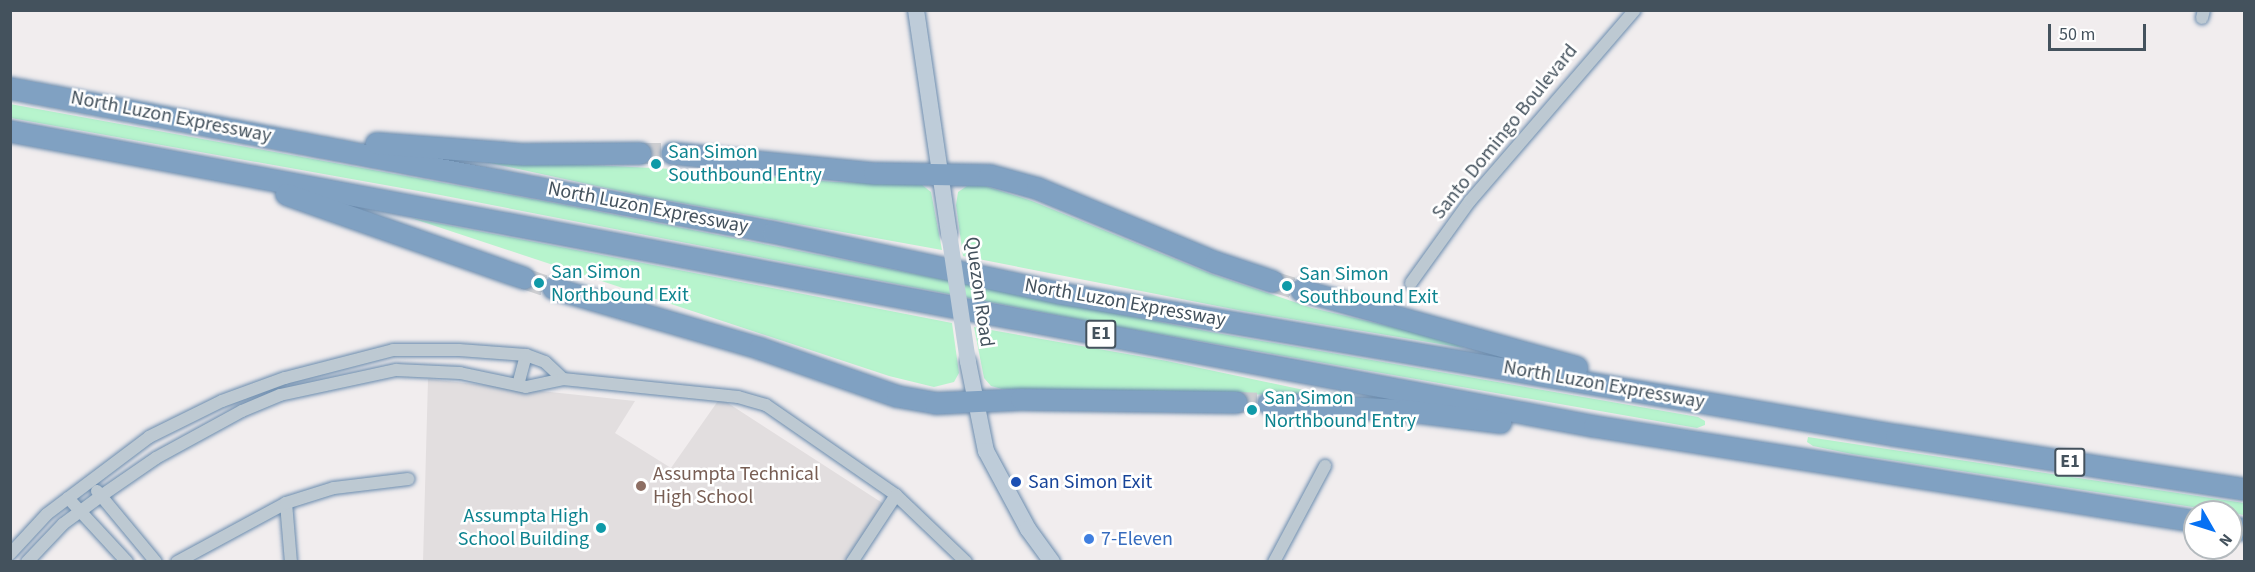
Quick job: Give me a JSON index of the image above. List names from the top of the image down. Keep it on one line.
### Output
{"streets":{"highway":["North Luzon Expressway","E1"],"main road":["Quezon Road"],"street":["Santo Domingo Boulevard"]},"places":["San Simon Southbound Entry","San Simon Northbound Exit","San Simon Southbound Exit","San Simon Northbound Entry","San Simon Exit","Assumpta Technical High School","Assumpta High School Building","7-Eleven"],"scale_bar":"50 m","north":"bottom right"}
